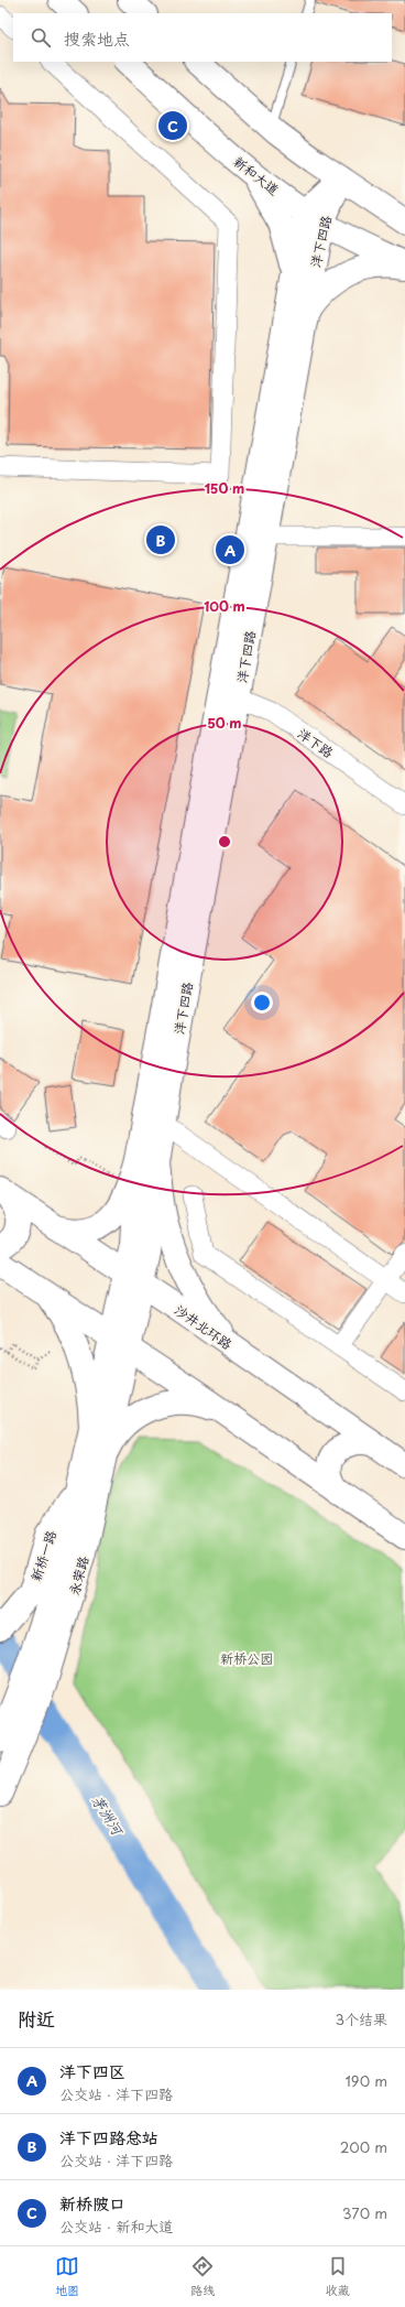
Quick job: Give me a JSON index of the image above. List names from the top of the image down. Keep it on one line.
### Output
{"streets":{"street":["新和大道","洋下四路","洋下路","沙井北环路","新桥一路","永荣路"]},"crossings":[["新和大道","洋下四路"],["洋下四路","洋下路"],["洋下四路","沙井北环路"],["洋下四路","永荣路"],["新桥一路","永荣路"]],"water":["茅洲河"],"parks":["新桥公园"],"page":{"search":"搜索地点","pins":["C","B","A"],"heading":["附近","3个结果"],"list":[{"mark":"A","name":"洋下四区","note":"公交站 · 洋下四路","value":"190 m"},{"mark":"B","name":"洋下四路总站","note":"公交站 · 洋下四路","value":"200 m"},{"mark":"C","name":"新桥陂口","note":"公交站 · 新和大道","value":"370 m"}],"nav":["地图","路线","收藏"]},"rings":["150 m","100 m","50 m"]}
